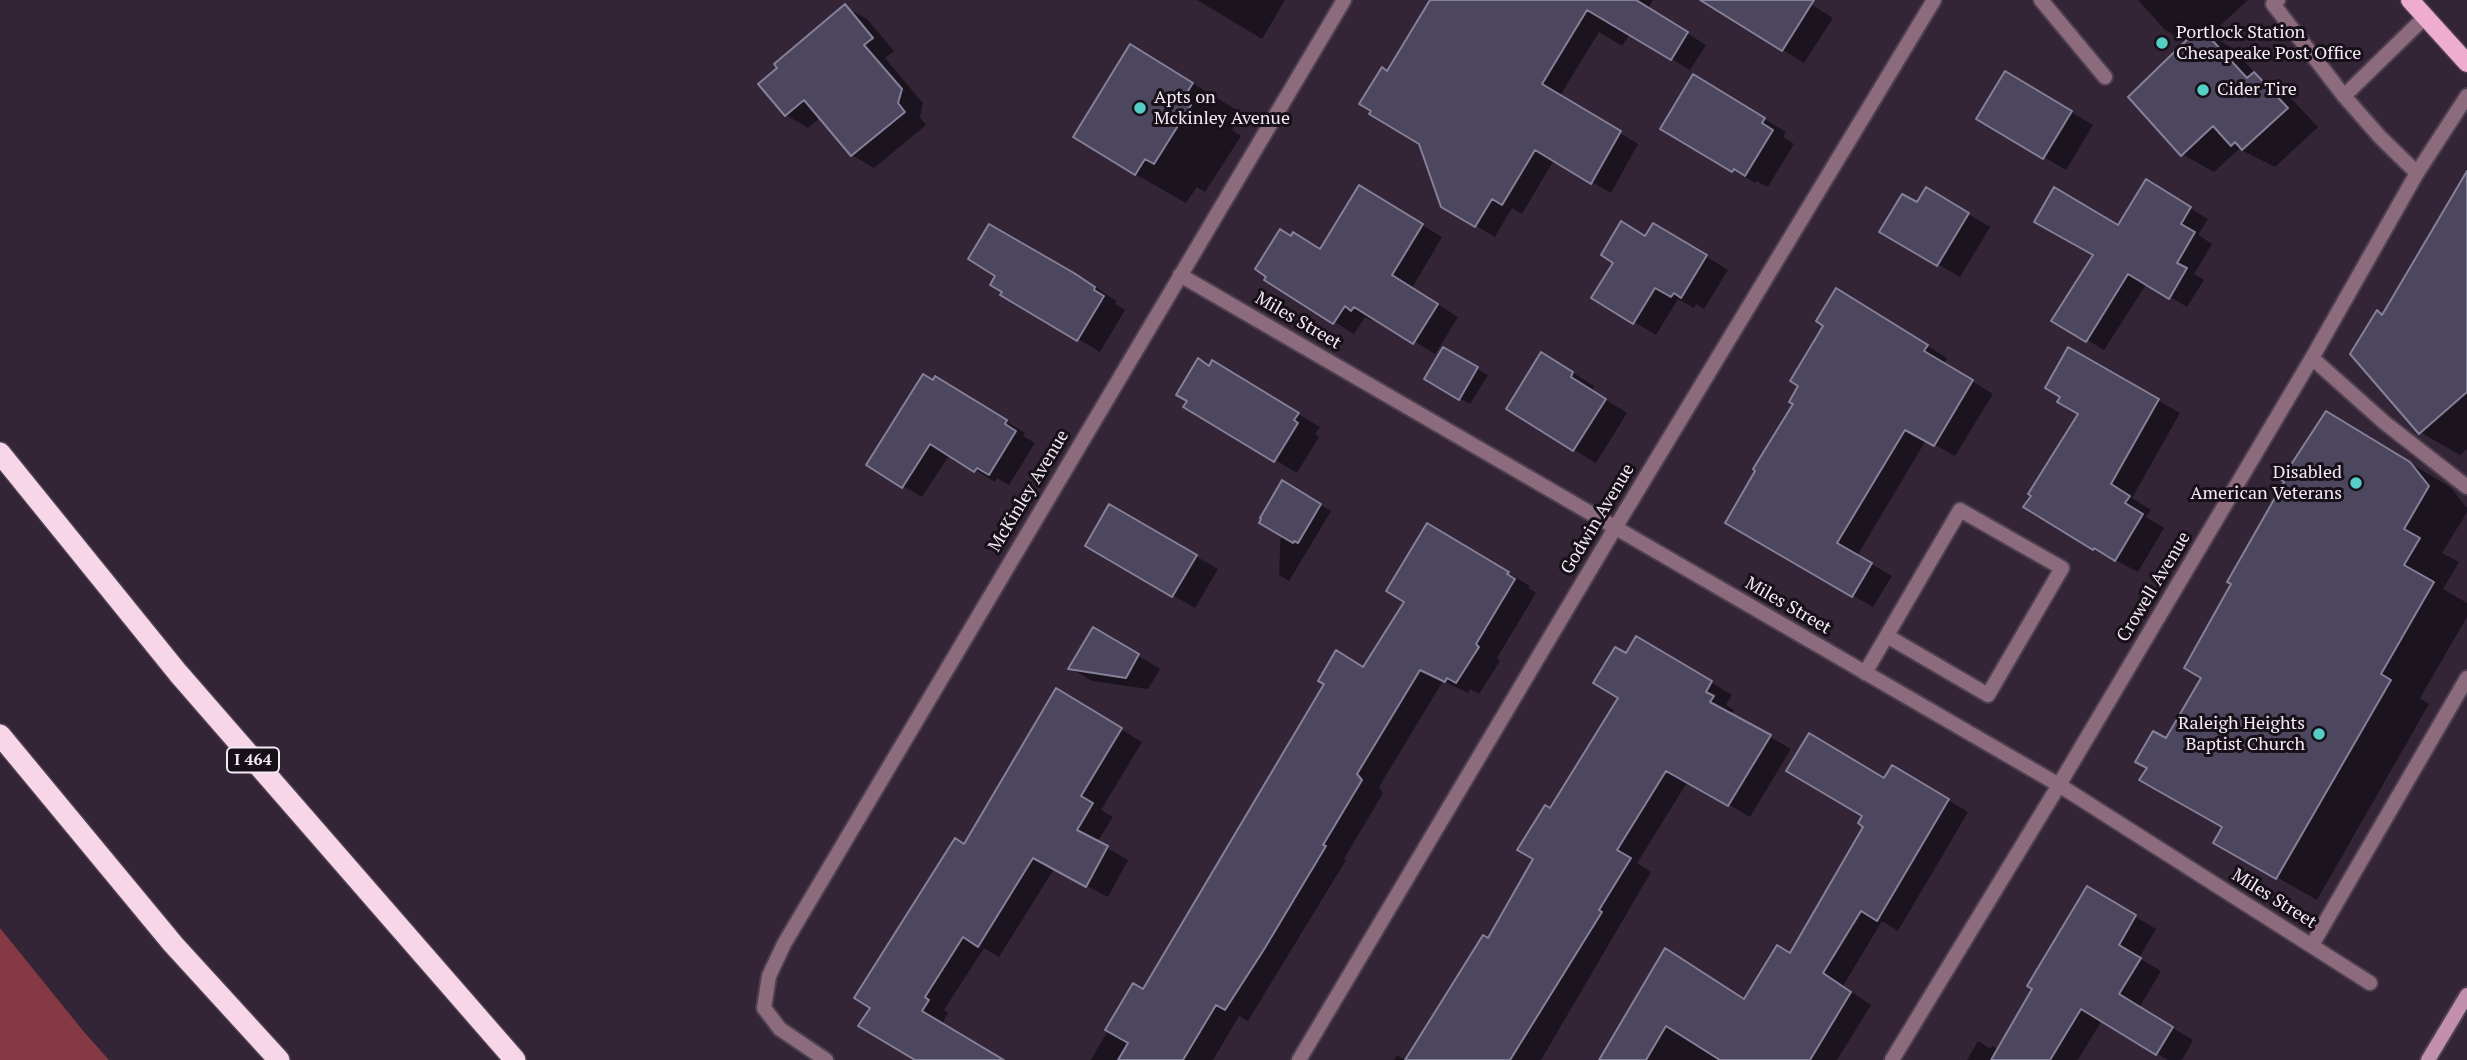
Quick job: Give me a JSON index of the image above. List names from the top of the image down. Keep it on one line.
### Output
{"streets":{"highway":["I 464"],"street":["Miles Street","McKinley Avenue","Godwin Avenue","Crowell Avenue"]},"crossings":[["Miles Street","McKinley Avenue"],["Miles Street","Godwin Avenue"],["Miles Street","Crowell Avenue"]],"places":["Portlock Station Chesapeake Post Office","Cider Tire","Apts on Mckinley Avenue","Disabled American Veterans","Raleigh Heights Baptist Church"]}
